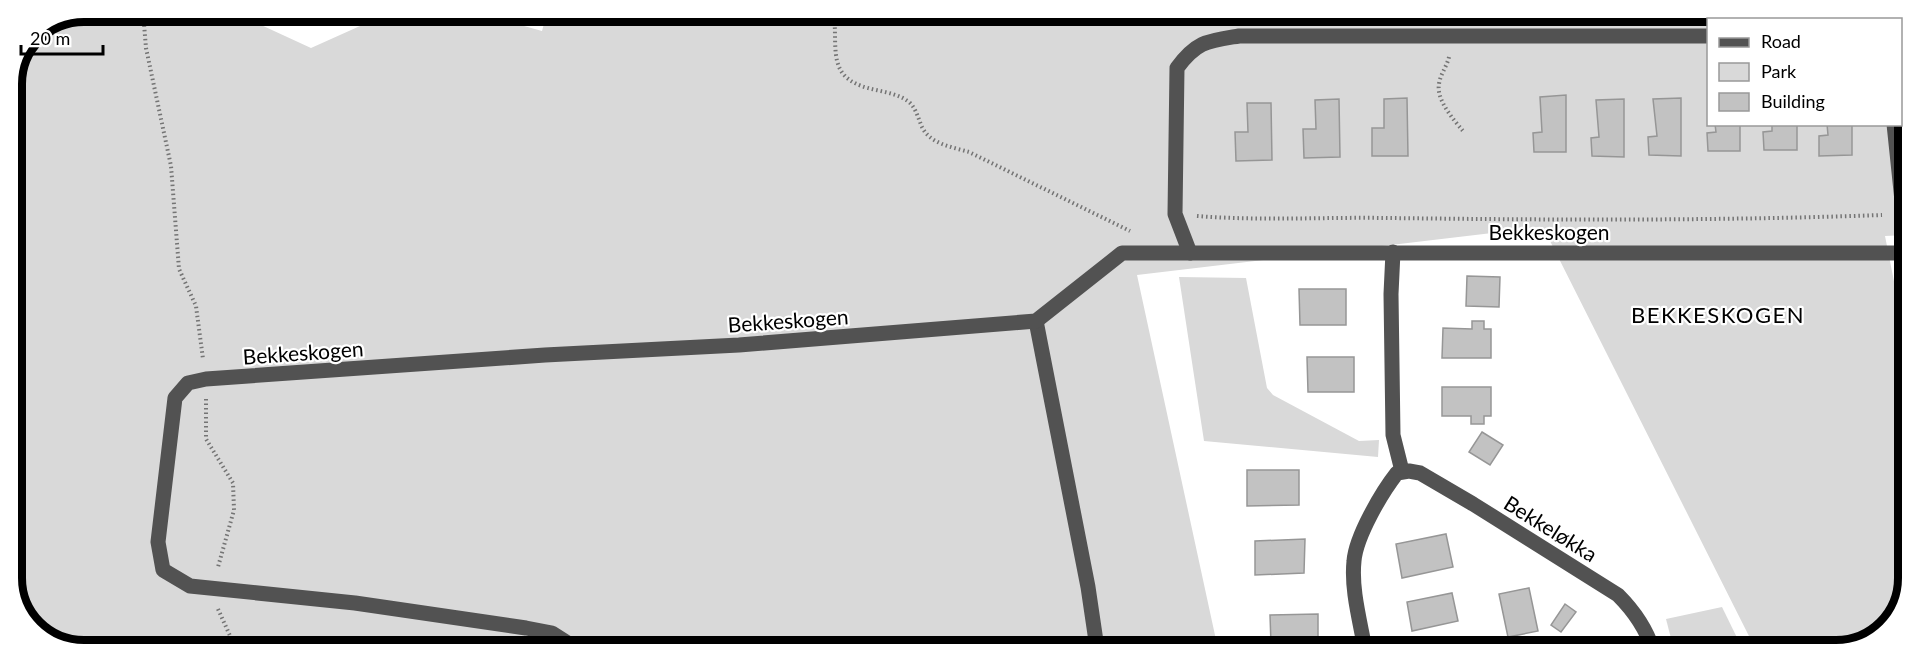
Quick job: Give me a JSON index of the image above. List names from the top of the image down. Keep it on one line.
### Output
{"streets":{"street":["Bekkeskogen","Bekkeløkka"]},"districts":["BEKKESKOGEN"],"legend":["Road","Park","Building"],"scale_bar":"20 m"}
